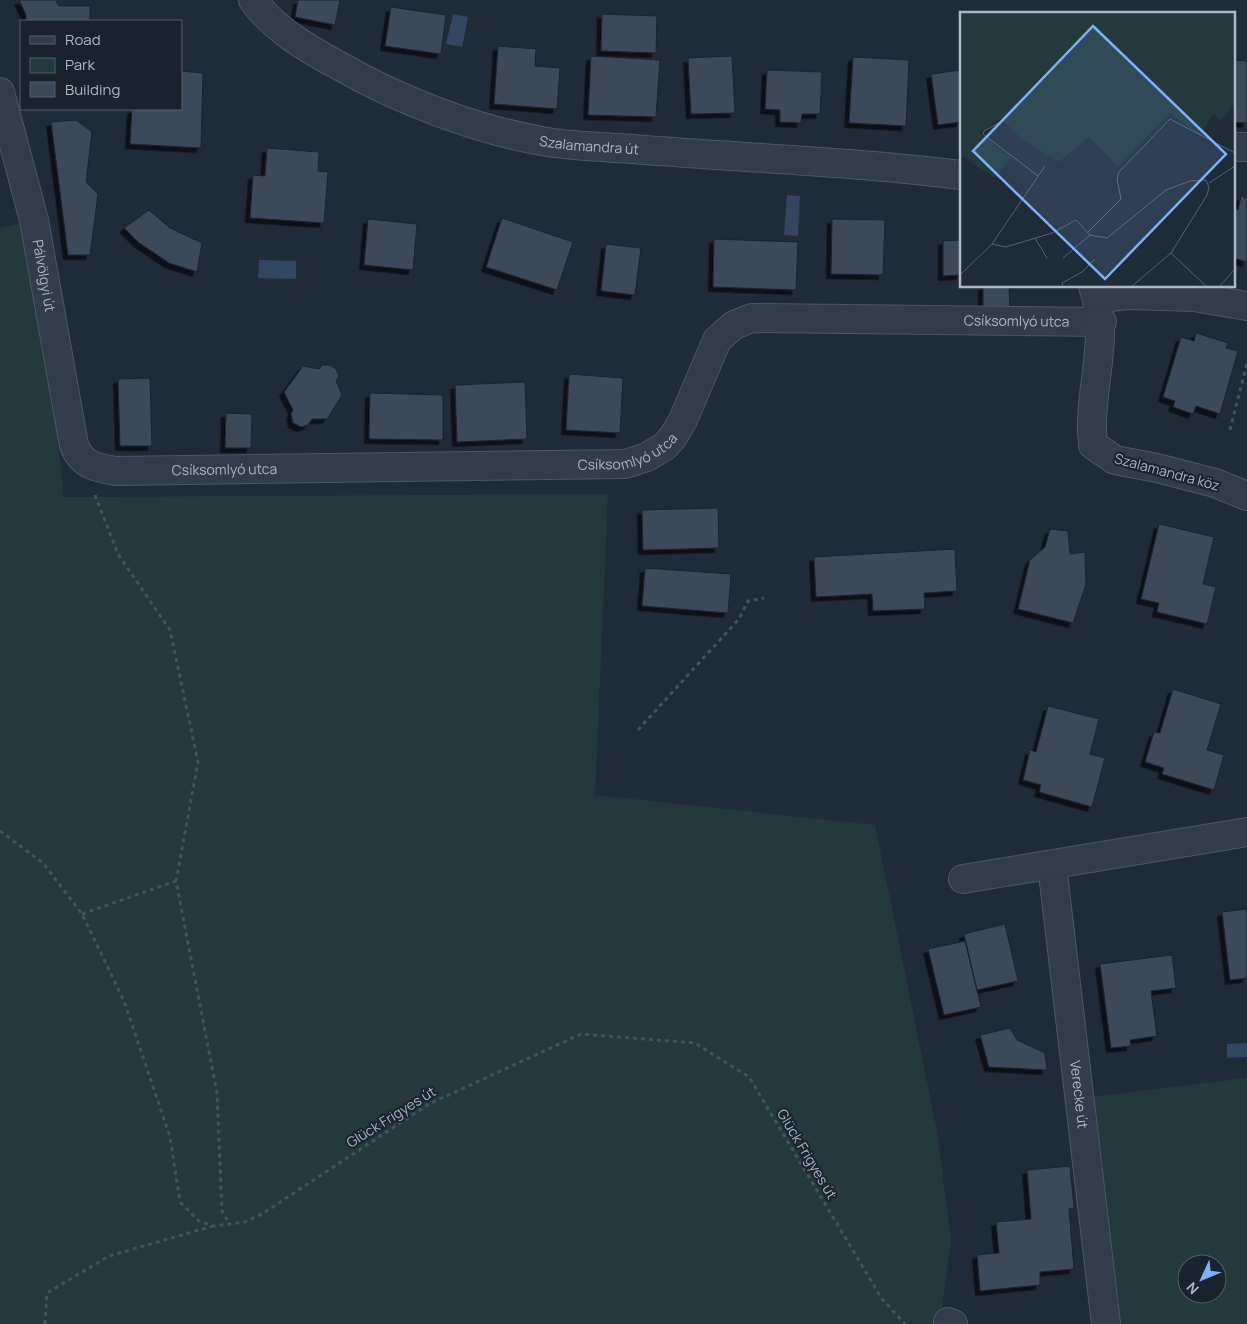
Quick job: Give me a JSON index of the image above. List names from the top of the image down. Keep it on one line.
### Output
{"streets":{"street":["Szalamandra út","Pálvölgyi út","Csíksomlyó utca","Szalamandra köz","Verecke út"],"path":["Glück Frigyes út"]},"crossings":[["Pálvölgyi út","Csíksomlyó utca"],["Csíksomlyó utca","Szalamandra köz"]],"legend":["Road","Park","Building"],"north":"bottom left"}
